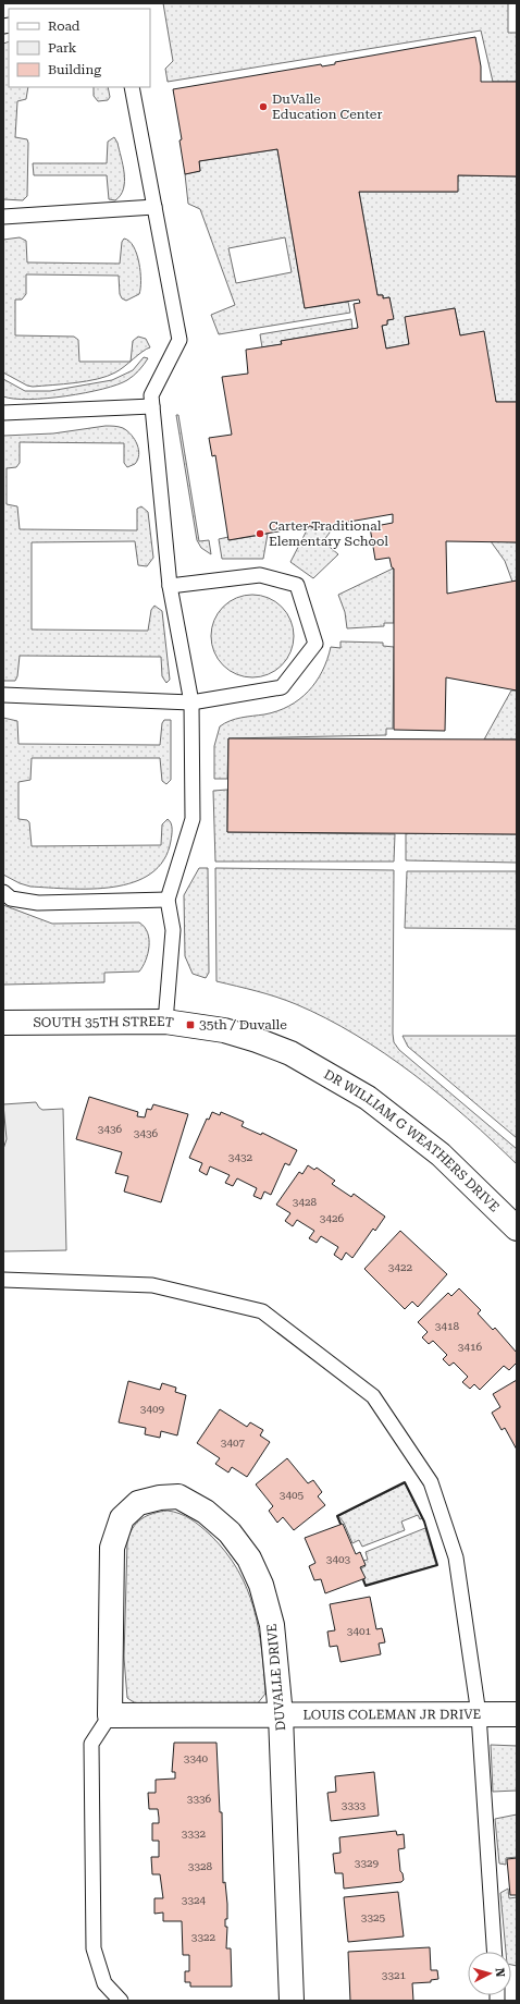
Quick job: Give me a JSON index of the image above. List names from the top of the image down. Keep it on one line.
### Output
{"streets":{"street":["SOUTH 35TH STREET","DR WILLIAM G WEATHERS DRIVE","DUVALLE DRIVE","LOUIS COLEMAN JR DRIVE"]},"crossings":[["SOUTH 35TH STREET","DR WILLIAM G WEATHERS DRIVE"],["DUVALLE DRIVE","LOUIS COLEMAN JR DRIVE"]],"places":{"other":["DuValle Education Center","Carter Traditional Elementary School"],"transit":["35th / Duvalle"]},"house_numbers":["3436","3436","3432","3428","3426","3422","3418","3416","3409","3407","3405","3403","3401","3340","3336","3333","3332","3329","3328","3324","3325","3322","3321"],"legend":["Road","Park","Building"],"north":"right"}
